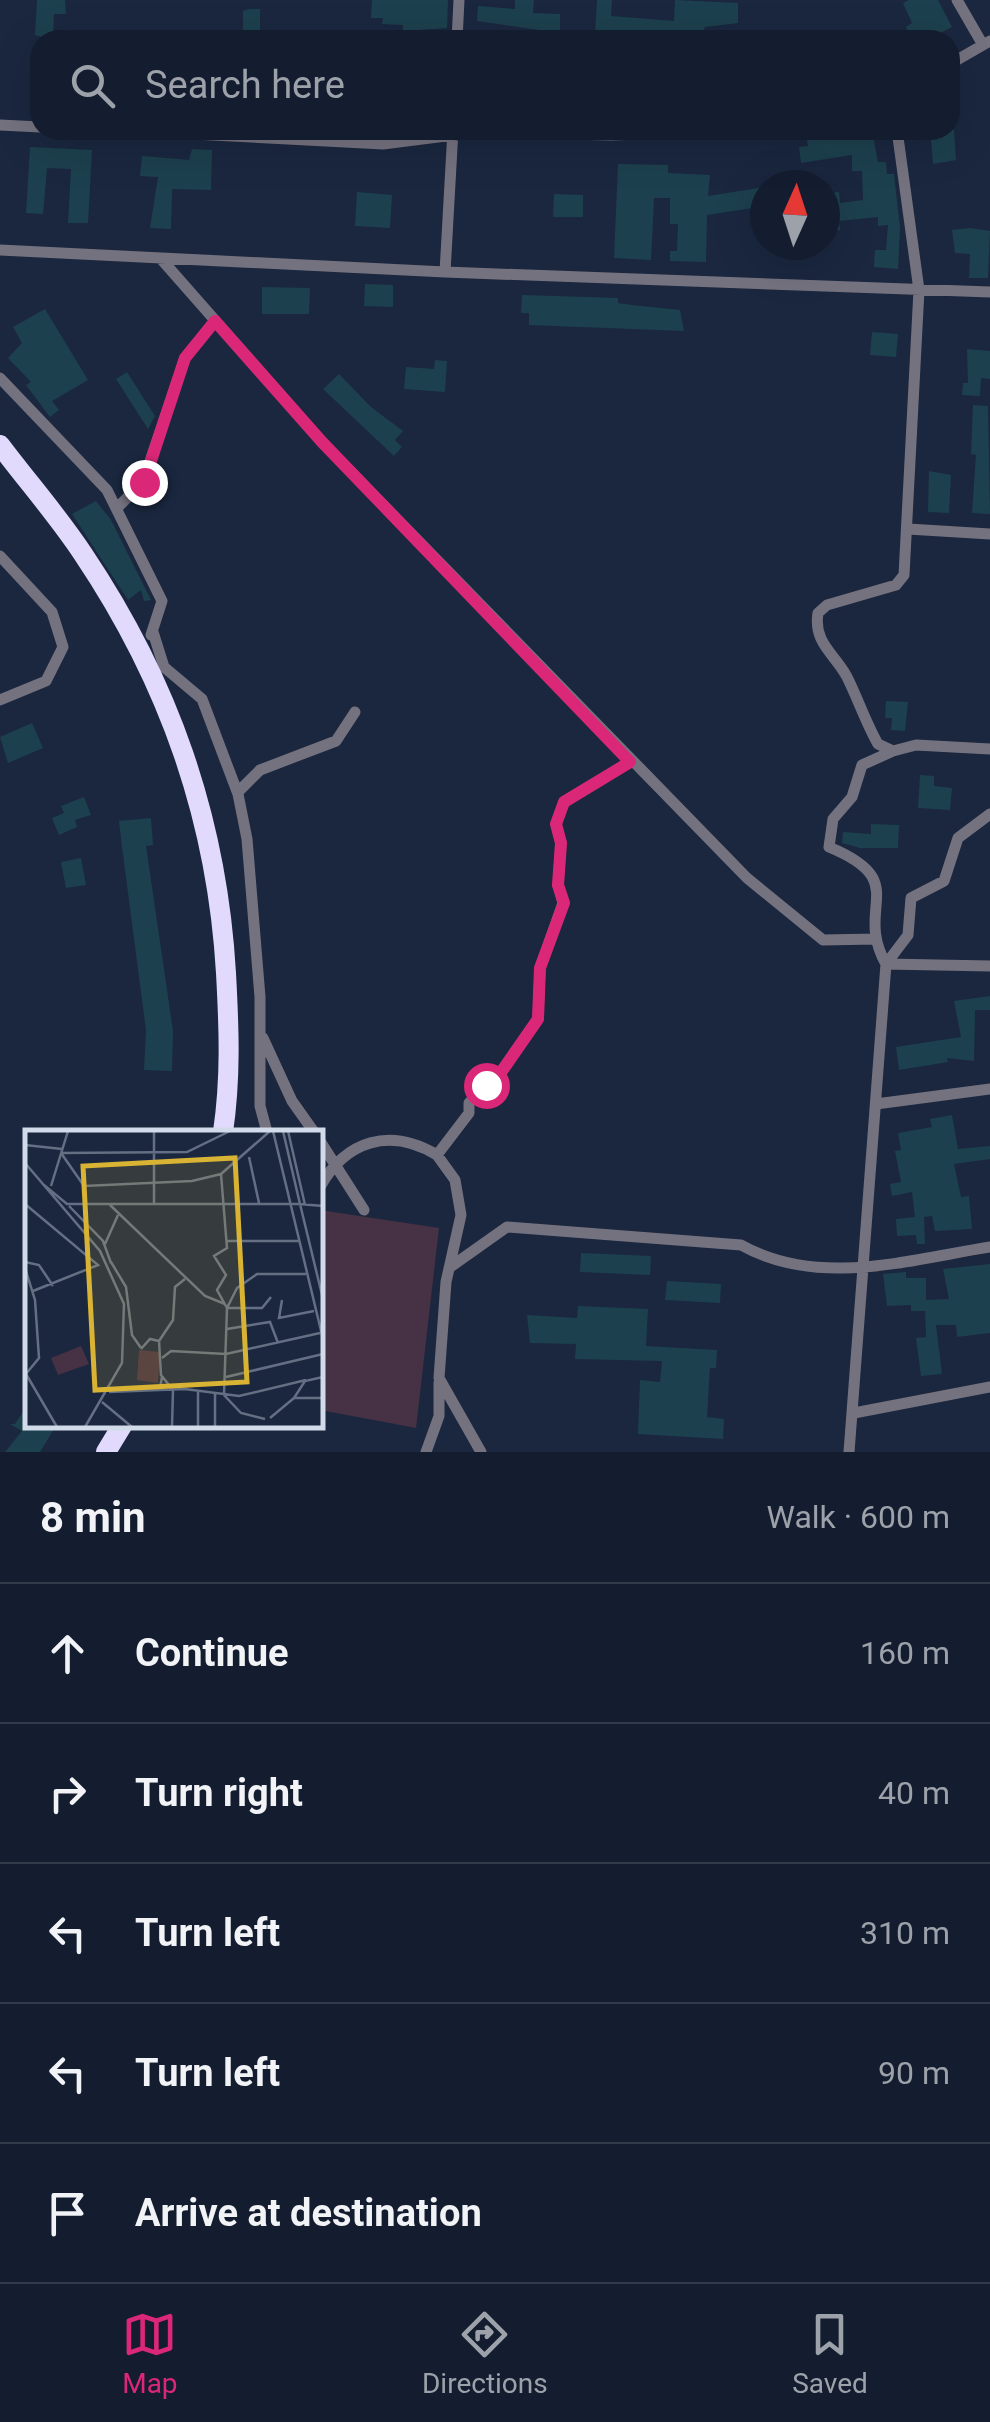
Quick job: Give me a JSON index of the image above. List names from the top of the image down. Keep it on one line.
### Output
{"north":"top","page":{"search":"Search here","heading":["8 min","Walk · 600 m"],"list":[["Continue","160 m"],["Turn right","40 m"],["Turn left","310 m"],["Turn left","90 m"],"Arrive at destination"],"nav":["Map","Directions","Saved"]}}
